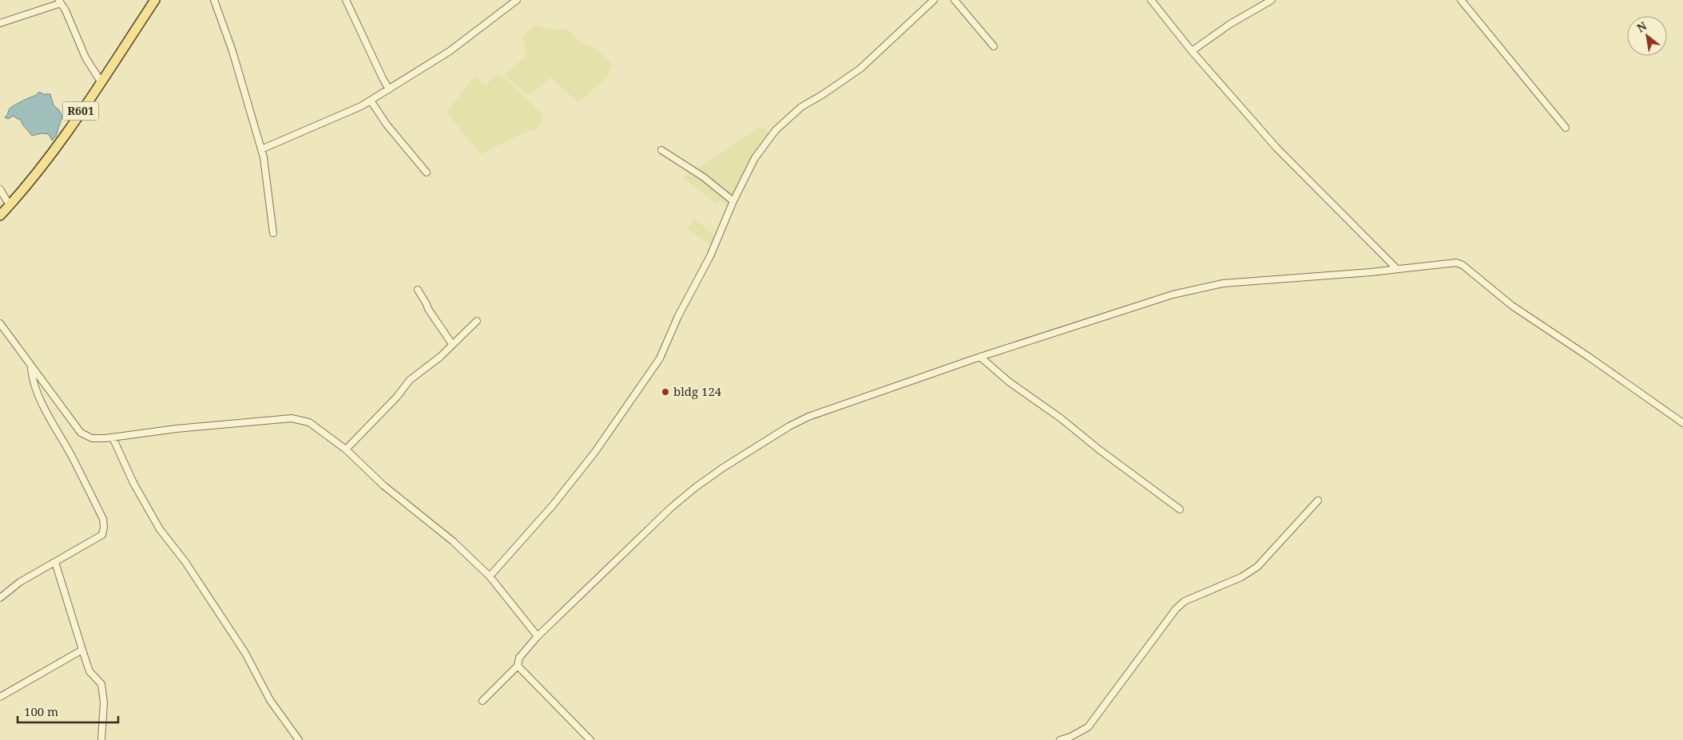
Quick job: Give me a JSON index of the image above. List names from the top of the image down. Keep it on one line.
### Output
{"streets":{"main road":["R601"]},"places":["bldg 124"],"scale_bar":"100 m","north":"top left"}
